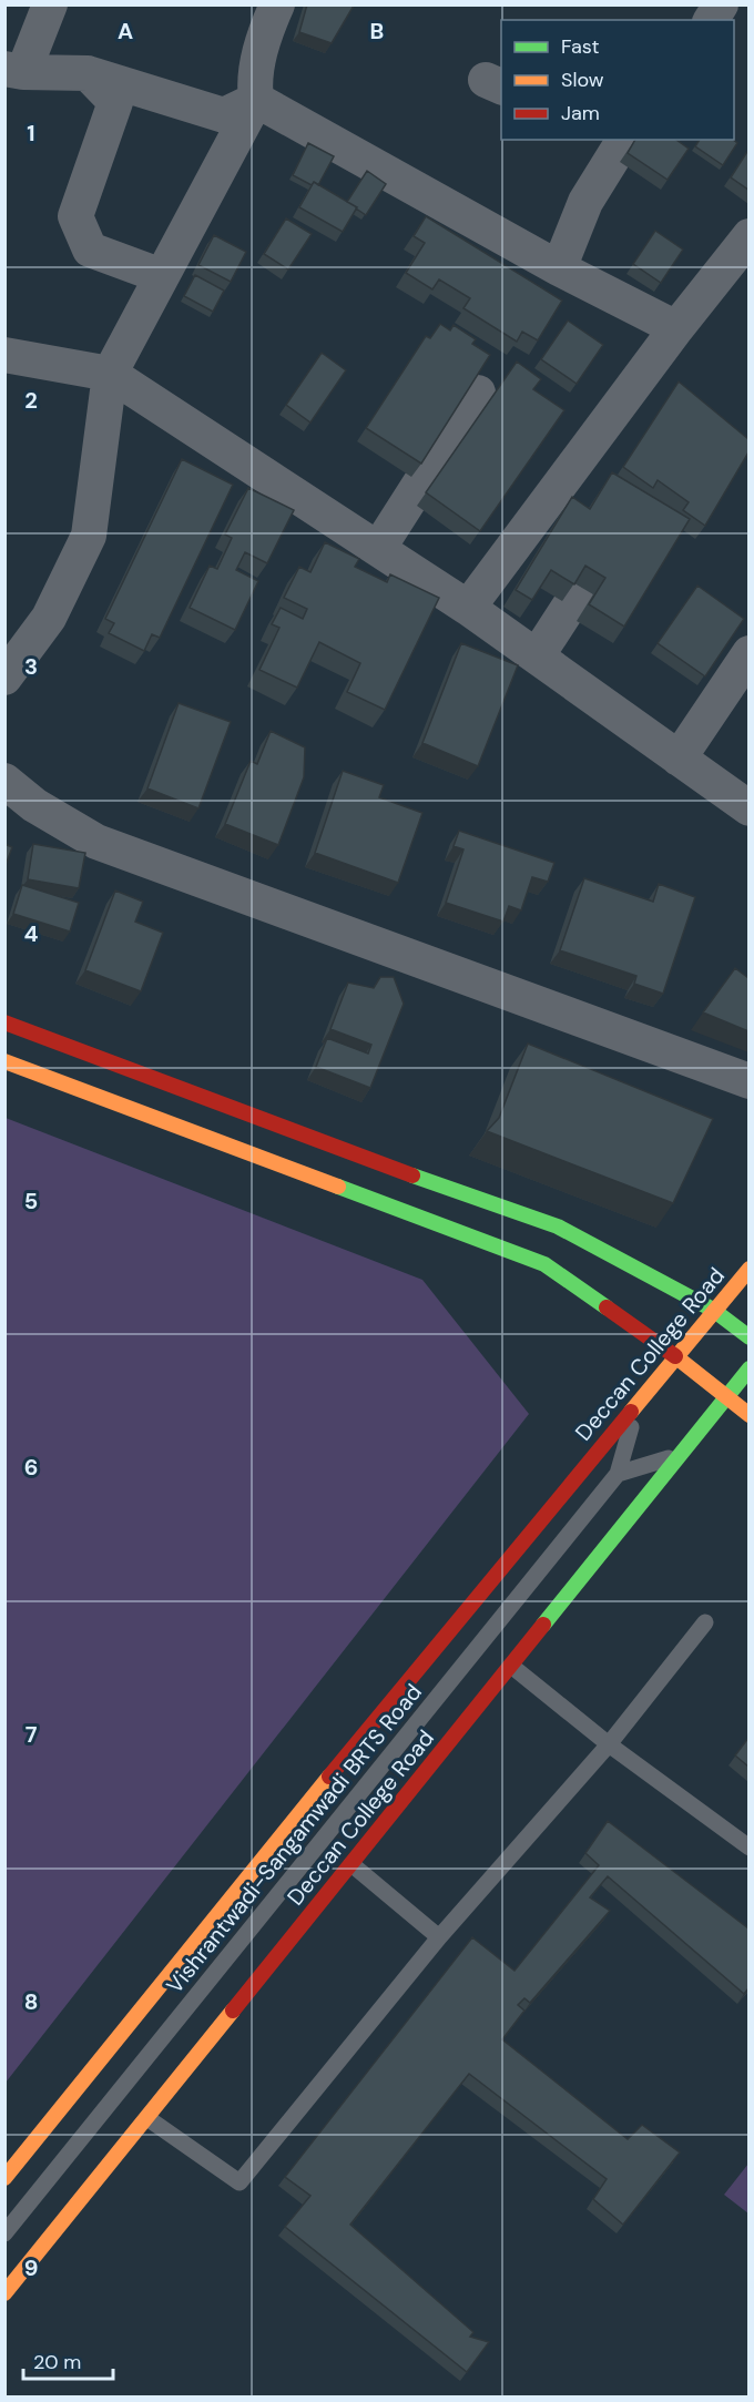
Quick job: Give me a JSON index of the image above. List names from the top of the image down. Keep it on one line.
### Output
{"streets":{"main road":["Deccan College Road"],"lane":["Vishrantwadi-Sangamwadi BRTS Road"]},"legend":["Fast","Slow","Jam"],"scale_bar":"20 m","grid":{"columns":["A","B"],"rows":["1","2","3","4","5","6","7","8","9"]}}
